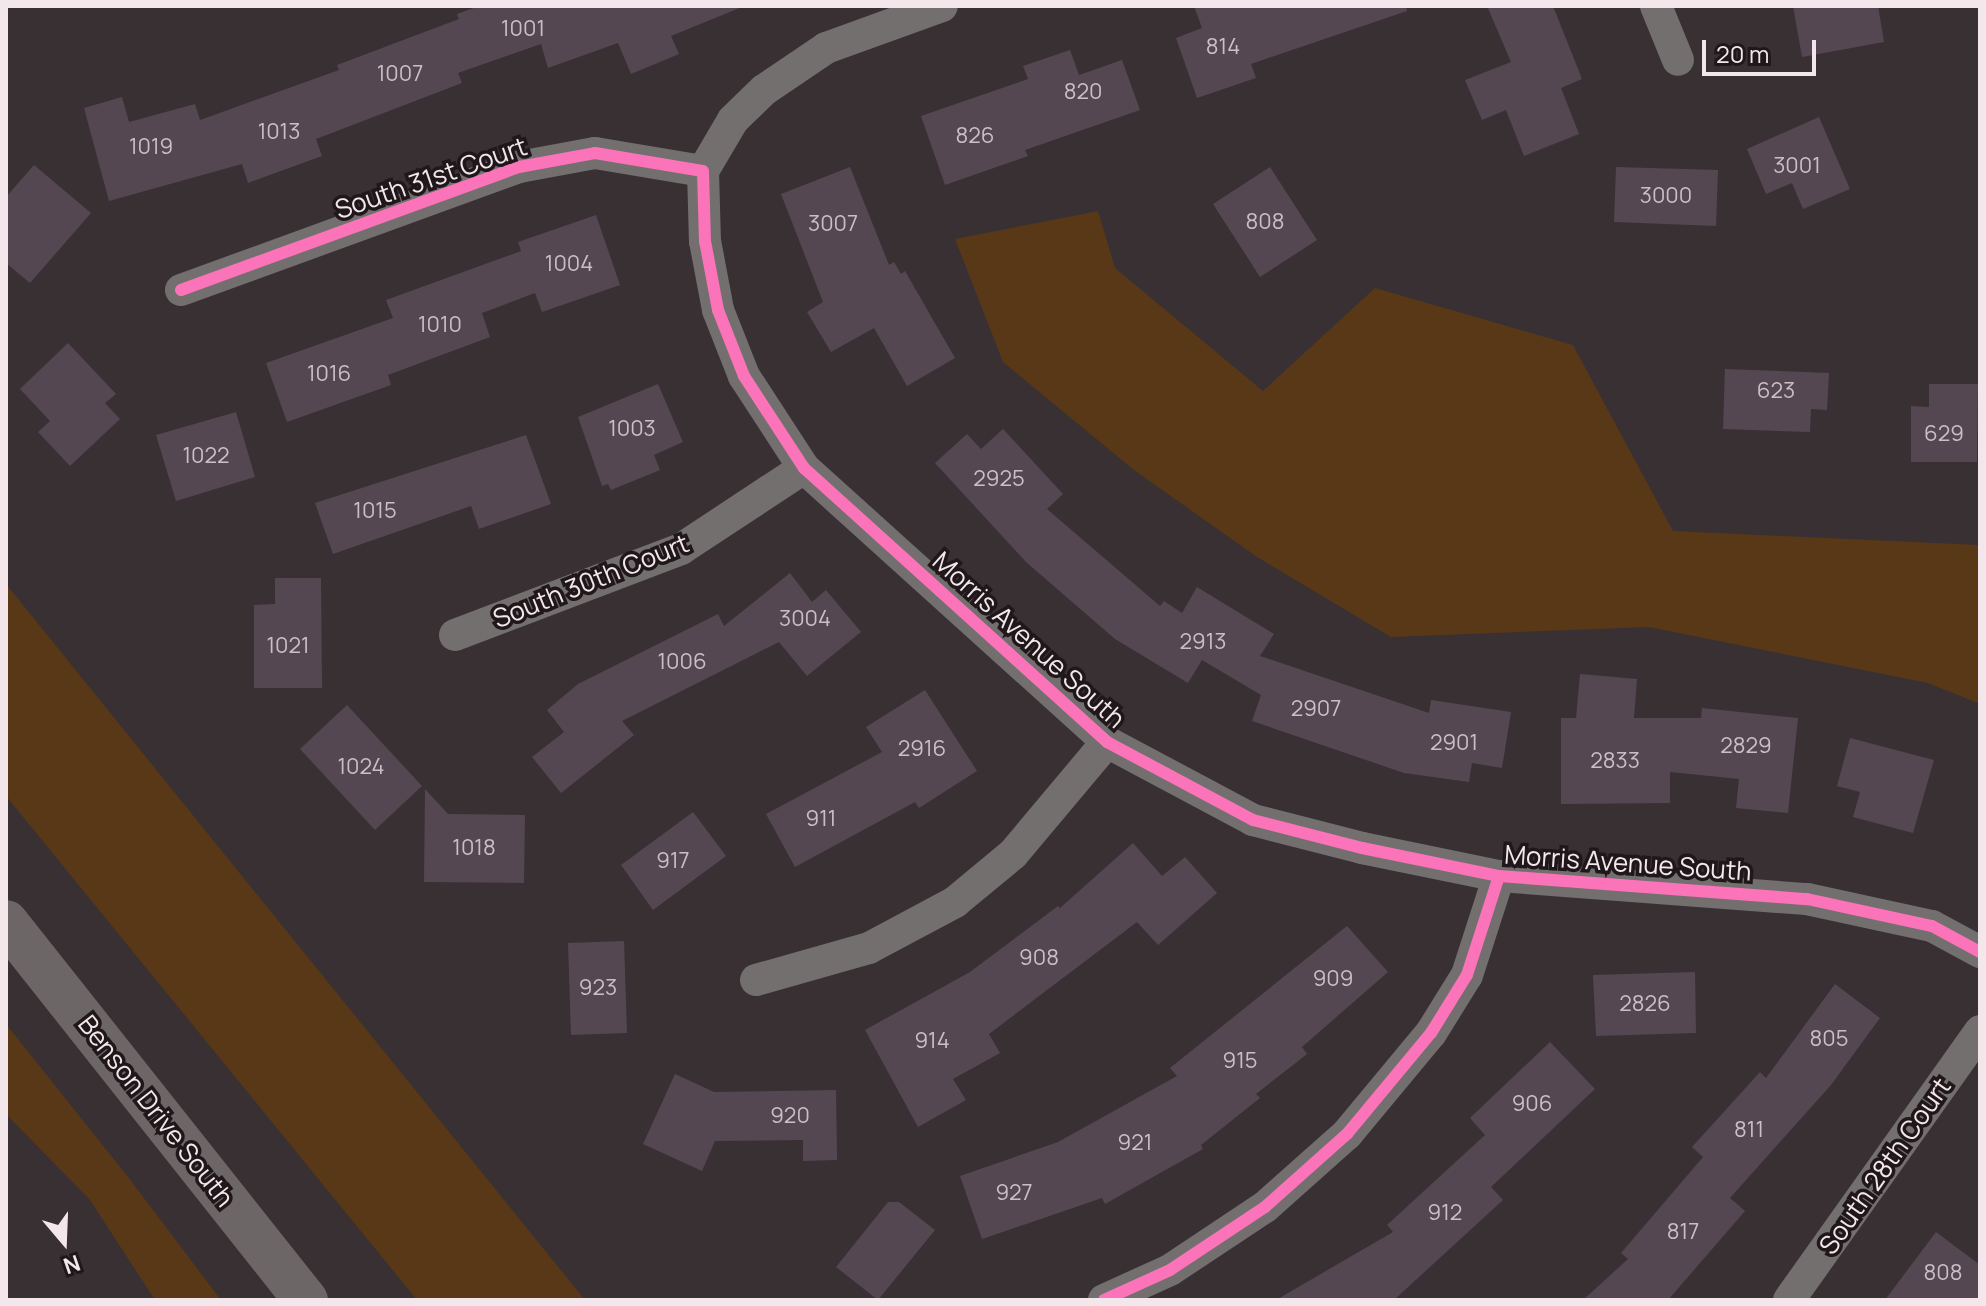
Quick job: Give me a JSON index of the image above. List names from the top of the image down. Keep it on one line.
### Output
{"streets":{"main road":["Benson Drive South"],"street":["South 31st Court","South 30th Court","Morris Avenue South","South 28th Court"]},"crossings":[["South 31st Court","Morris Avenue South"],["South 30th Court","Morris Avenue South"]],"house_numbers":["1001","814","1007","820","1013","826","1019","3001","3000","808","3007","1004","1010","1016","623","1003","629","1022","2925","1015","3004","2913","1021","1006","2907","2901","2829","2916","2833","1024","911","1018","917","908","909","923","2826","805","914","915","906","920","811","921","927","912","817","808"],"scale_bar":"20 m","north":"bottom"}
